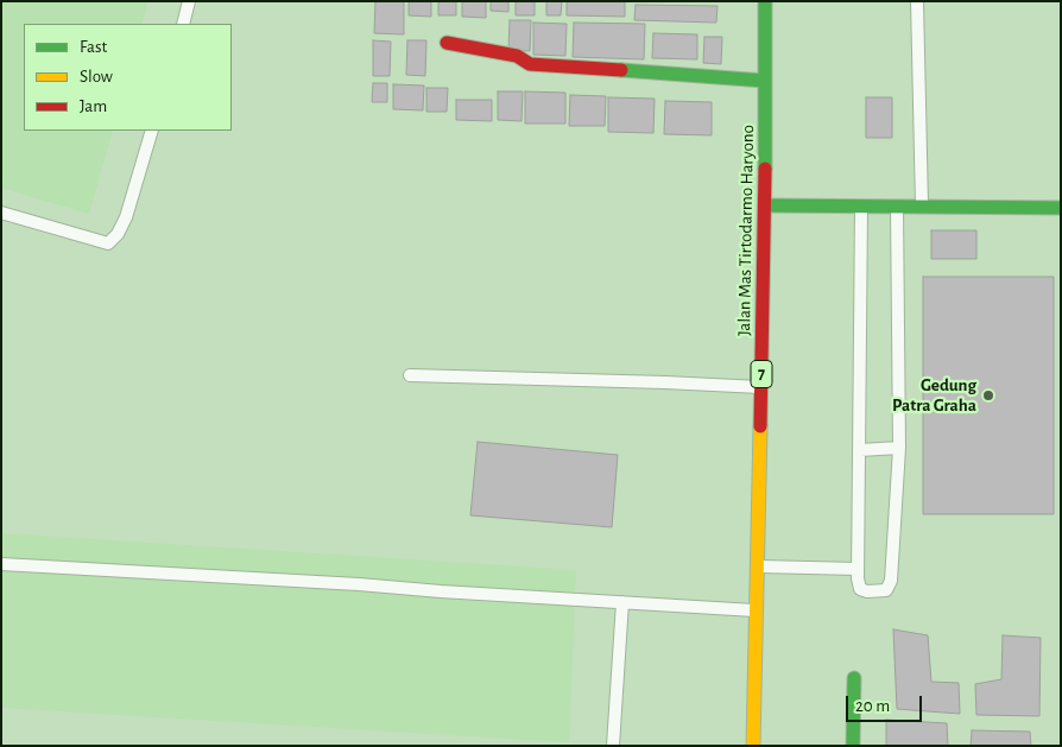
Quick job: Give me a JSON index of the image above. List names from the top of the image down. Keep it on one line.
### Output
{"streets":{"main road":["Jalan Mas Tirtodarmo Haryono","7"]},"places":["Gedung Patra Graha"],"legend":["Fast","Slow","Jam"],"scale_bar":"20 m"}
